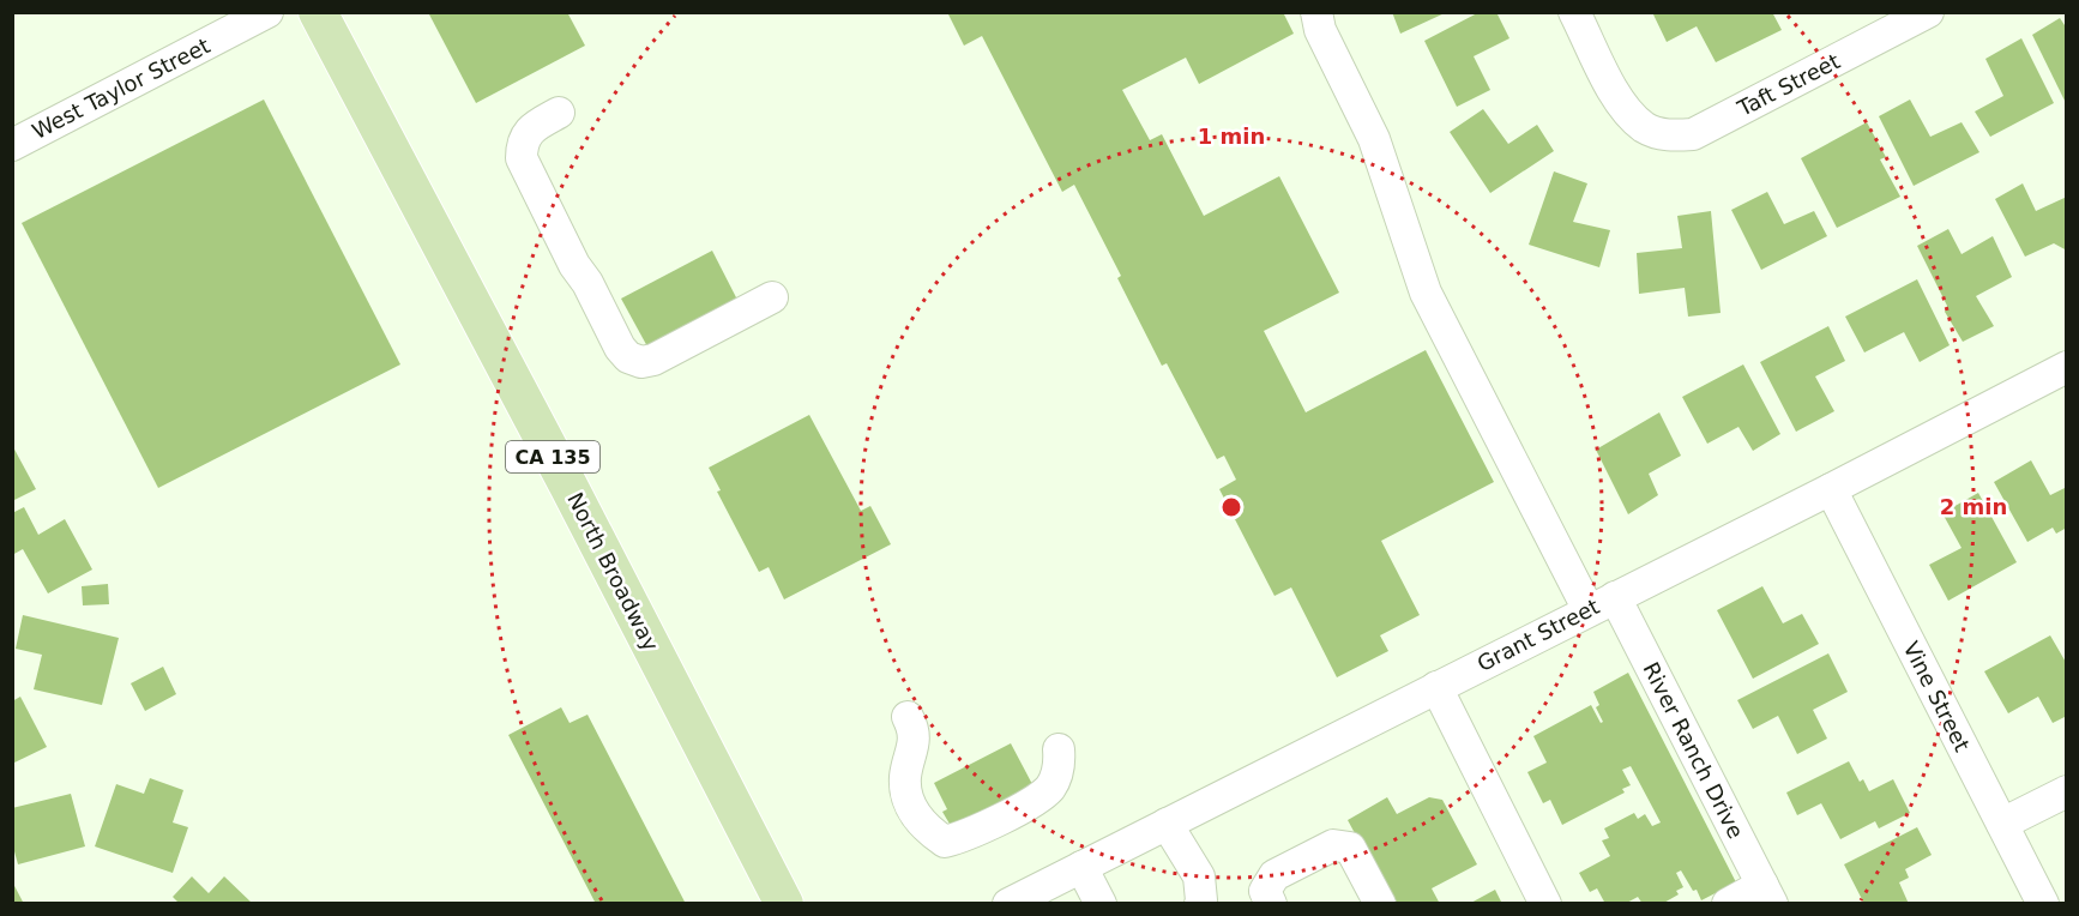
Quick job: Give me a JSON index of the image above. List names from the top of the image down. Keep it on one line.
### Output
{"streets":{"main road":["CA 135","North Broadway"],"street":["Taft Street","West Taylor Street","Grant Street","Vine Street","River Ranch Drive"]},"crossings":[["Grant Street","Vine Street"],["Grant Street","River Ranch Drive"]],"rings":["1 min","2 min"]}
